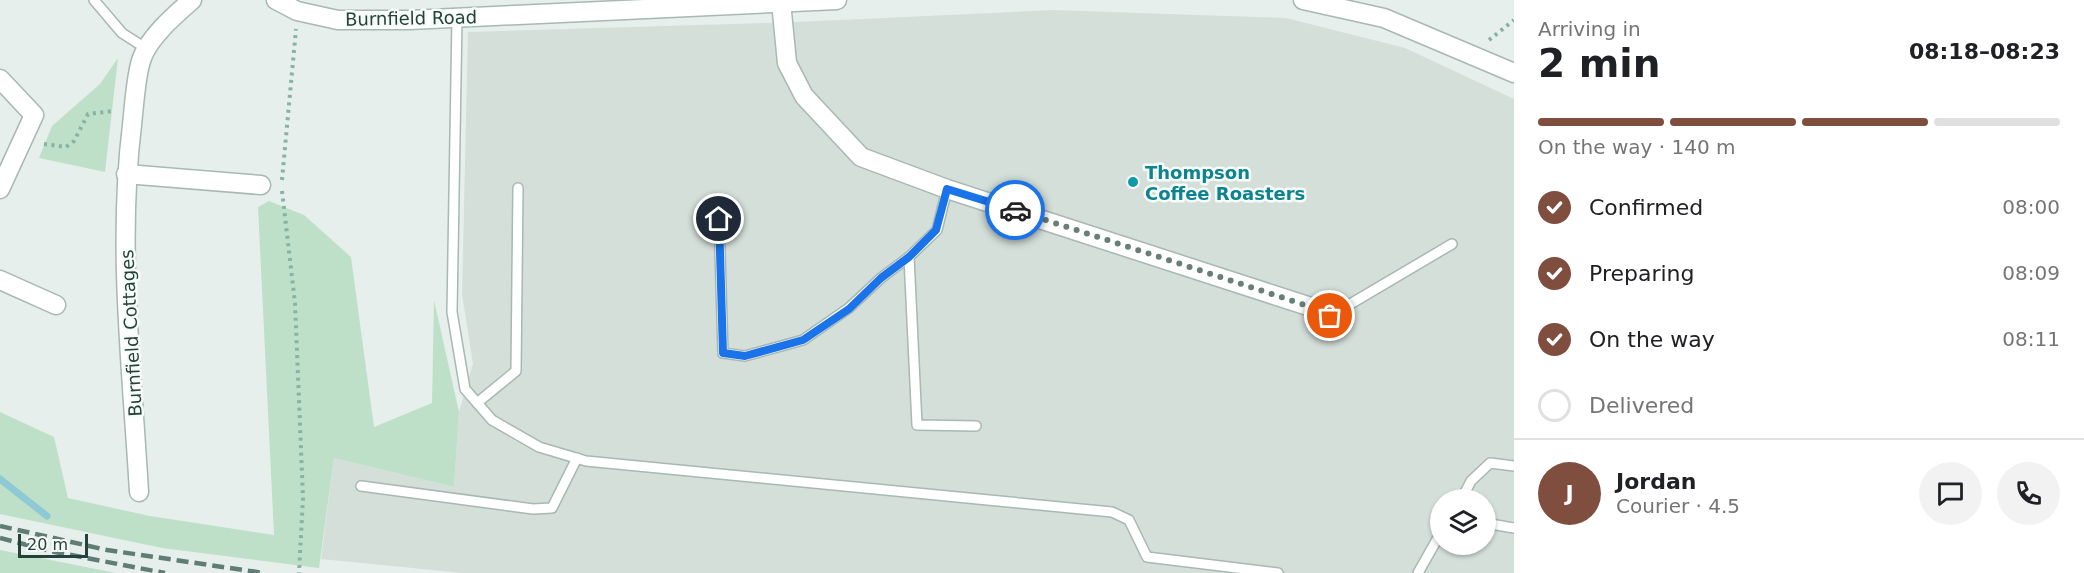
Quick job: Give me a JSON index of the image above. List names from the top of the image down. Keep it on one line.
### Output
{"streets":{"street":["Burnfield Road","Burnfield Cottages"]},"places":["Thompson Coffee Roasters"],"scale_bar":"20 m","page":{"heading":["2 min","Arriving in","08:18–08:23"],"panel":["Jordan","Courier · 4.5"],"bar":"On the way · 140 m","list":[["Confirmed","08:00"],["Preparing","08:09"],["On the way","08:11"],"Delivered"],"round":"J","scale":"20 m"}}
